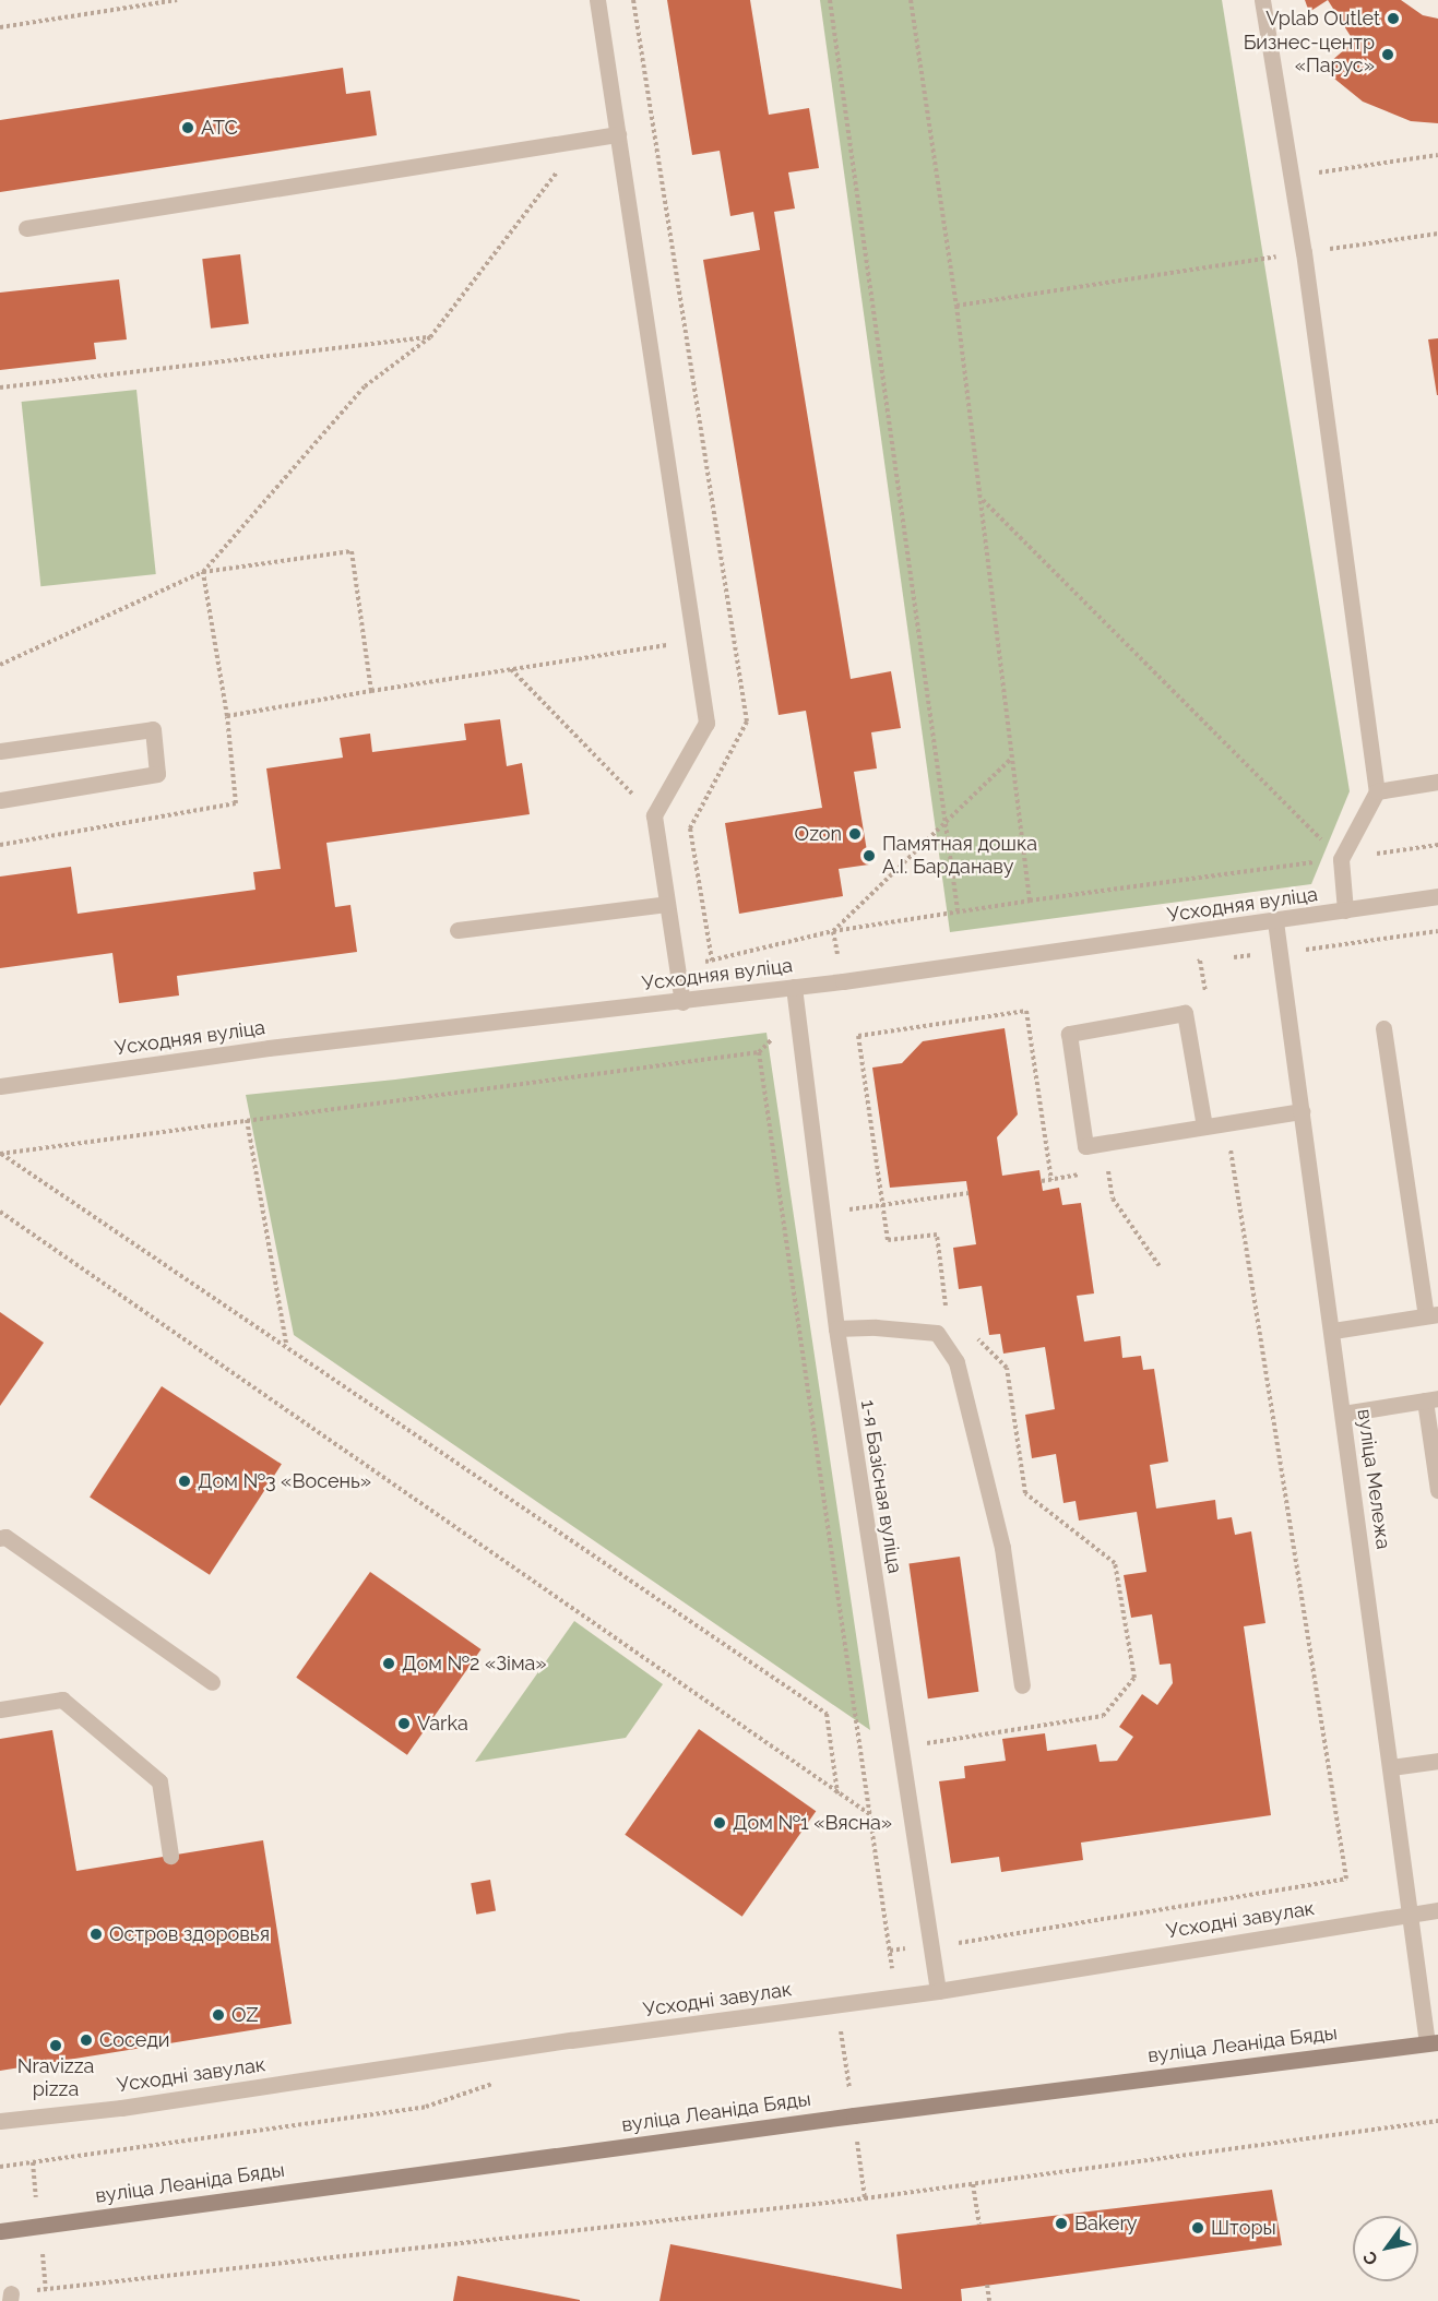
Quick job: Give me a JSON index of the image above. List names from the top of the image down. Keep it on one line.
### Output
{"streets":{"main road":["вуліца Леаніда Бяды"],"street":["Усходняя вуліца","вуліца Мележа","1-я Базісная вуліца","Усходні завулак"]},"crossings":[["Усходняя вуліца","вуліца Мележа"],["Усходняя вуліца","1-я Базісная вуліца"],["вуліца Мележа","Усходні завулак"],["вуліца Мележа","вуліца Леаніда Бяды"],["1-я Базісная вуліца","Усходні завулак"]],"places":["Vplab Outlet","Бизнес-центр «Парус»","АТС","Ozon","Памятная дошка А.І. Барданаву","Дом №3 «Восень»","Дом №2 «Зіма»","Varka","Дом №1 «Вясна»","Остров здоровья","OZ","Соседи","Nravizza pizza","Bakery","Шторы"],"north":"bottom left"}
